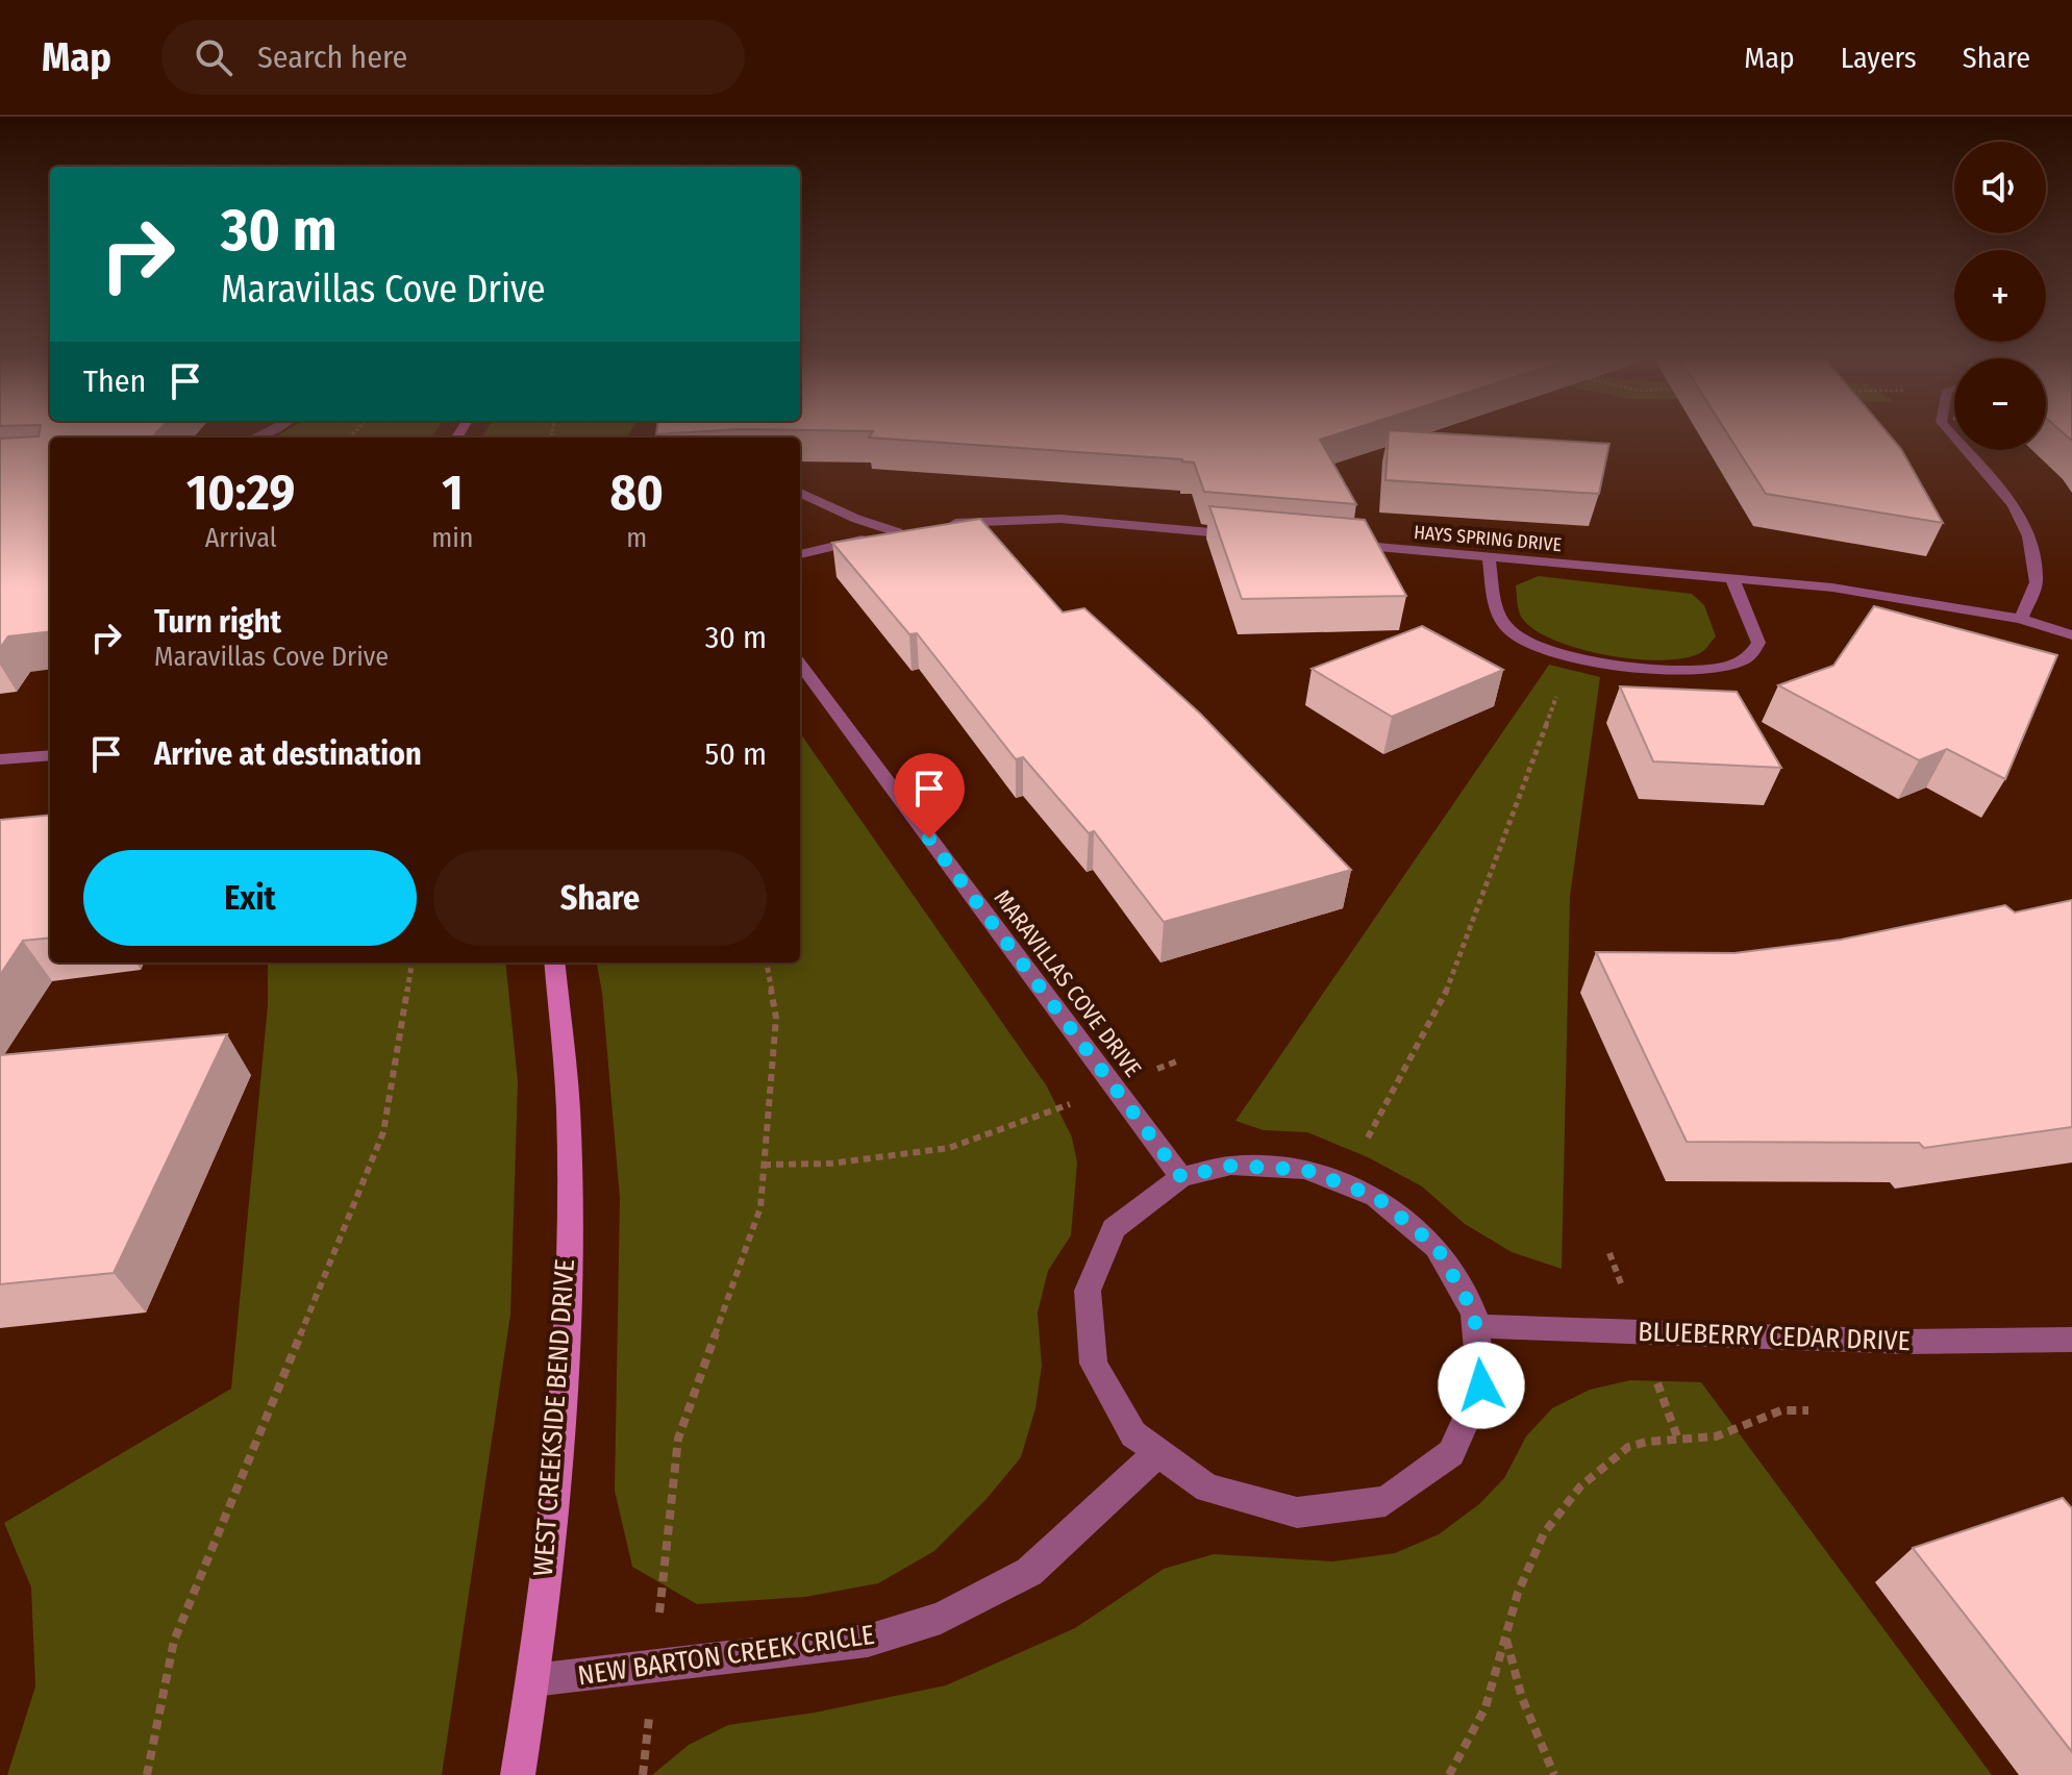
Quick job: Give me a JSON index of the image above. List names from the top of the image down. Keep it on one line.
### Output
{"streets":{"street":["HAYS SPRING DRIVE","MARAVILLAS COVE DRIVE","BLUEBERRY CEDAR DRIVE","WEST CREEKSIDE BEND DRIVE","NEW BARTON CREEK CRICLE"]},"crossings":[["WEST CREEKSIDE BEND DRIVE","NEW BARTON CREEK CRICLE"]],"page":{"header":"Map","search":"Search here","nav":["Map","Layers","Share"],"map_buttons":["+","−"],"turn":["30 m","Maravillas Cove Drive"],"then":"Then","eta":["10:29","Arrival","1","min","80","m"],"list":[{"name":"Turn right","note":"Maravillas Cove Drive","value":"30 m"},{"name":"Arrive at destination","value":"50 m"}],"buttons":["Exit","Share"]}}
